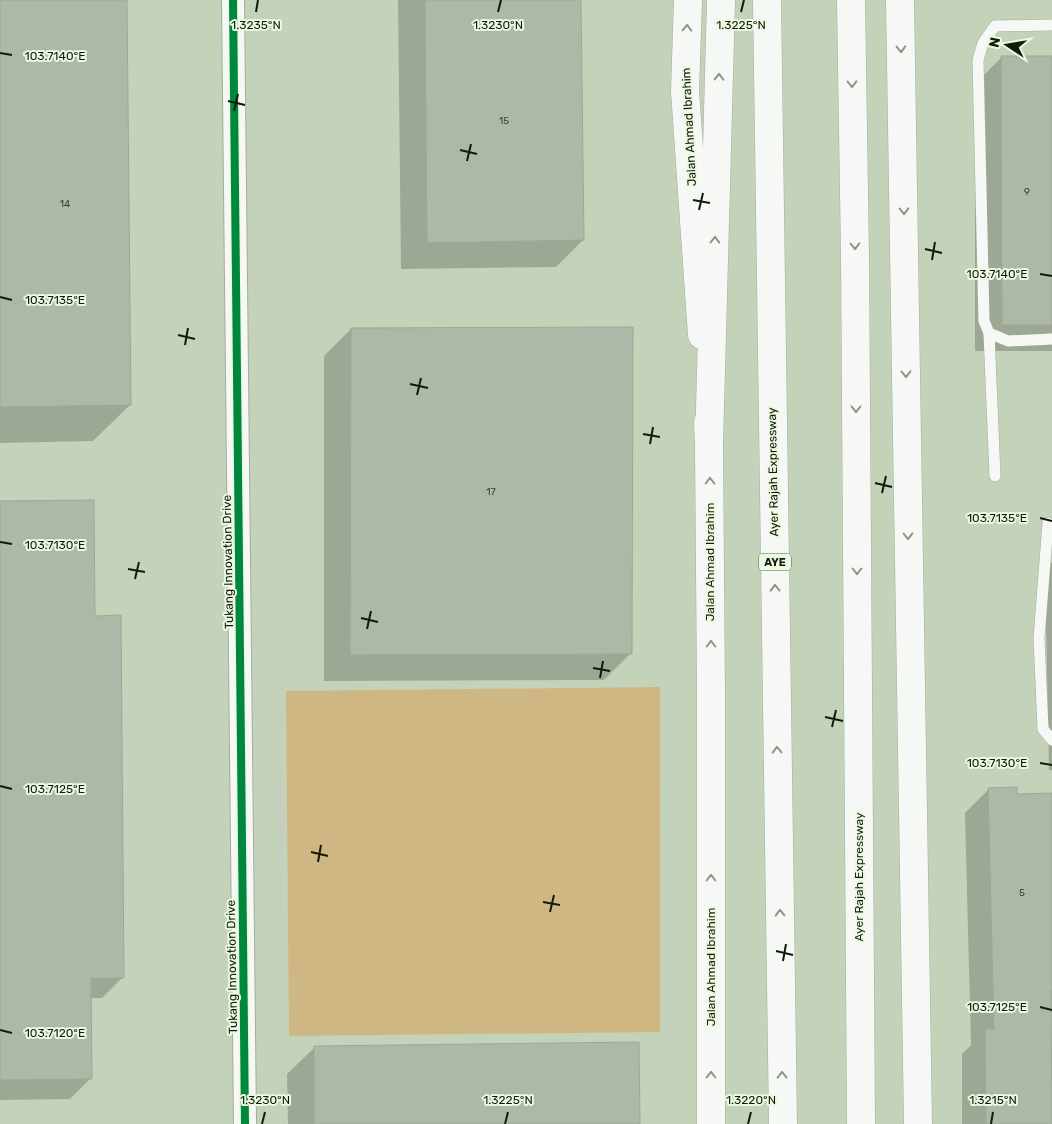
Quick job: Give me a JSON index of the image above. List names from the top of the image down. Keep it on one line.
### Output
{"streets":{"main road":["Jalan Ahmad Ibrahim","Ayer Rajah Expressway","AYE"],"street":["Tukang Innovation Drive"]},"house_numbers":["15","9","14","17","5"],"north":"left","coordinates":["1.3235°N","1.3230°N","1.3225°N","103.7140°E","103.7135°E","103.7130°E","103.7125°E","103.7120°E","1.3220°N","1.3215°N"]}
